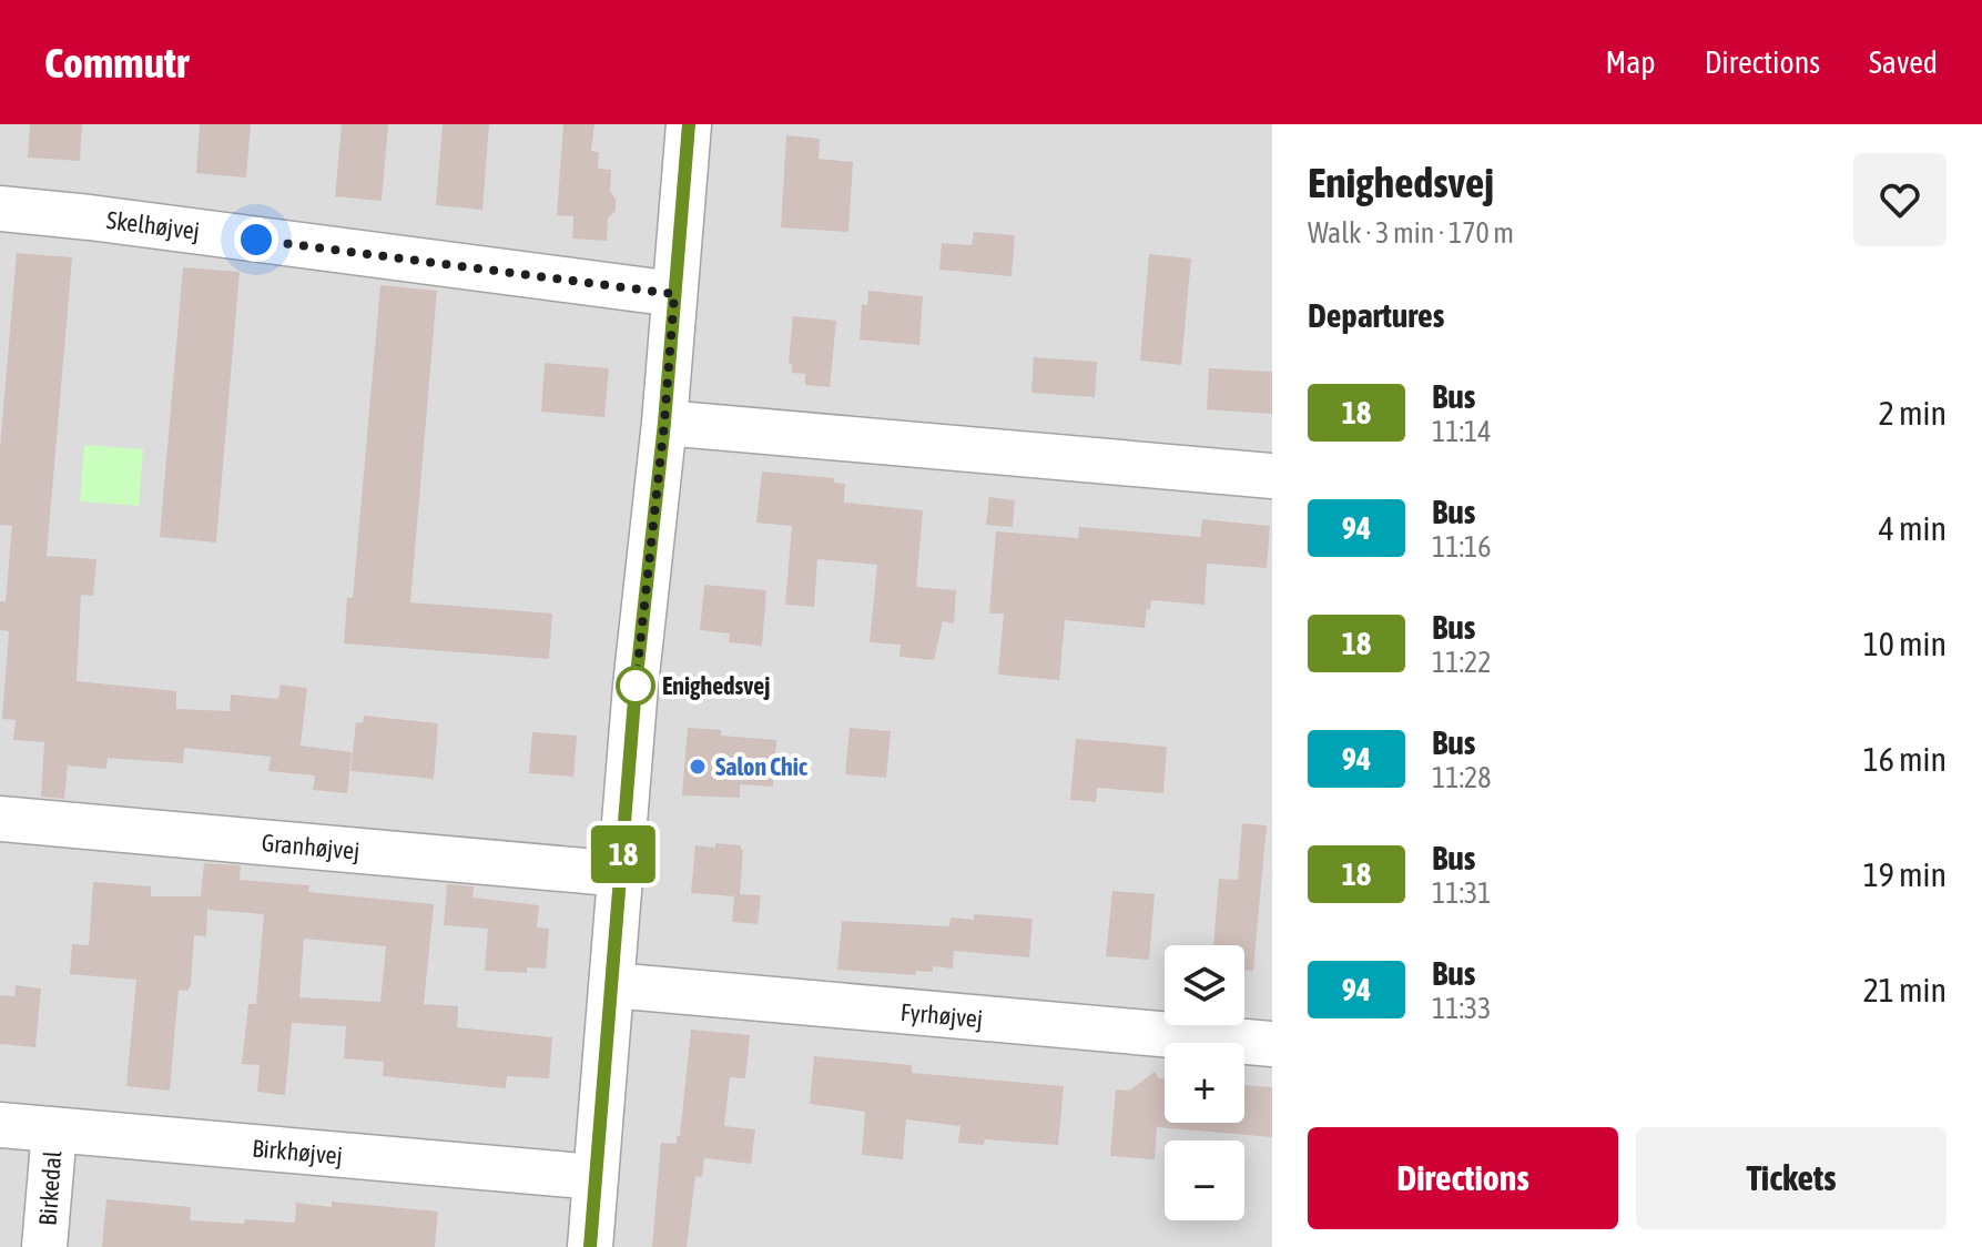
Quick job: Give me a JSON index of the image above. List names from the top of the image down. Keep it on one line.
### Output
{"streets":{"street":["Skelhøjvej","Granhøjvej","Fyrhøjvej","Birkhøjvej","Birkedal"]},"crossings":[["Birkhøjvej","Birkedal"]],"places":["Enighedsvej","Salon Chic"],"lines":["bus line 18"],"page":{"header":"Commutr","nav":["Map","Directions","Saved"],"on_map":"18","heading":[["Enighedsvej","Walk · 3 min · 170 m"],"Departures"],"list":[{"mark":"18","name":"Bus","note":"11:14","value":"2 min"},{"mark":"94","name":"Bus","note":"11:16","value":"4 min"},{"mark":"18","name":"Bus","note":"11:22","value":"10 min"},{"mark":"94","name":"Bus","note":"11:28","value":"16 min"},{"mark":"18","name":"Bus","note":"11:31","value":"19 min"},{"mark":"94","name":"Bus","note":"11:33","value":"21 min"}],"map_buttons":["+","−"],"buttons":["Directions","Tickets"]}}
